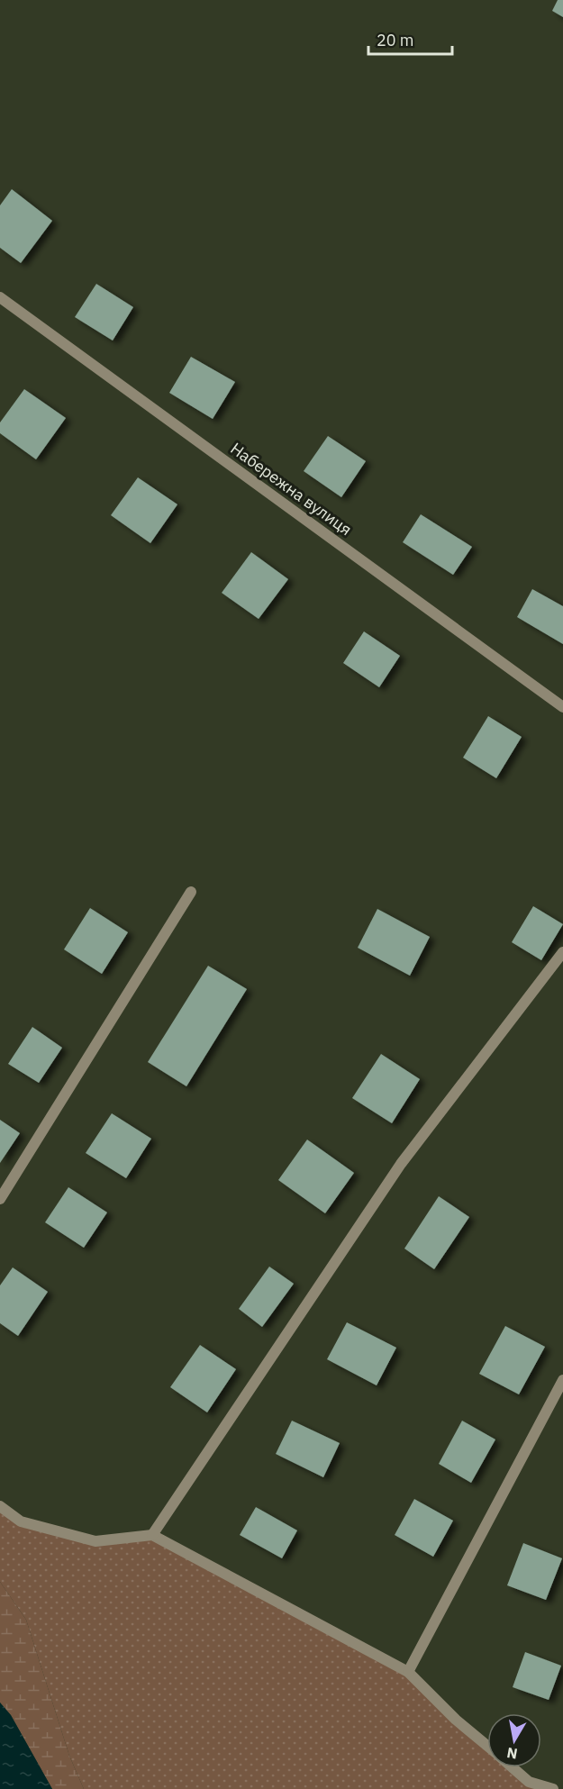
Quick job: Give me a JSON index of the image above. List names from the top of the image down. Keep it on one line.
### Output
{"streets":{"street":["Набережна вулиця"]},"scale_bar":"20 m","north":"bottom"}
